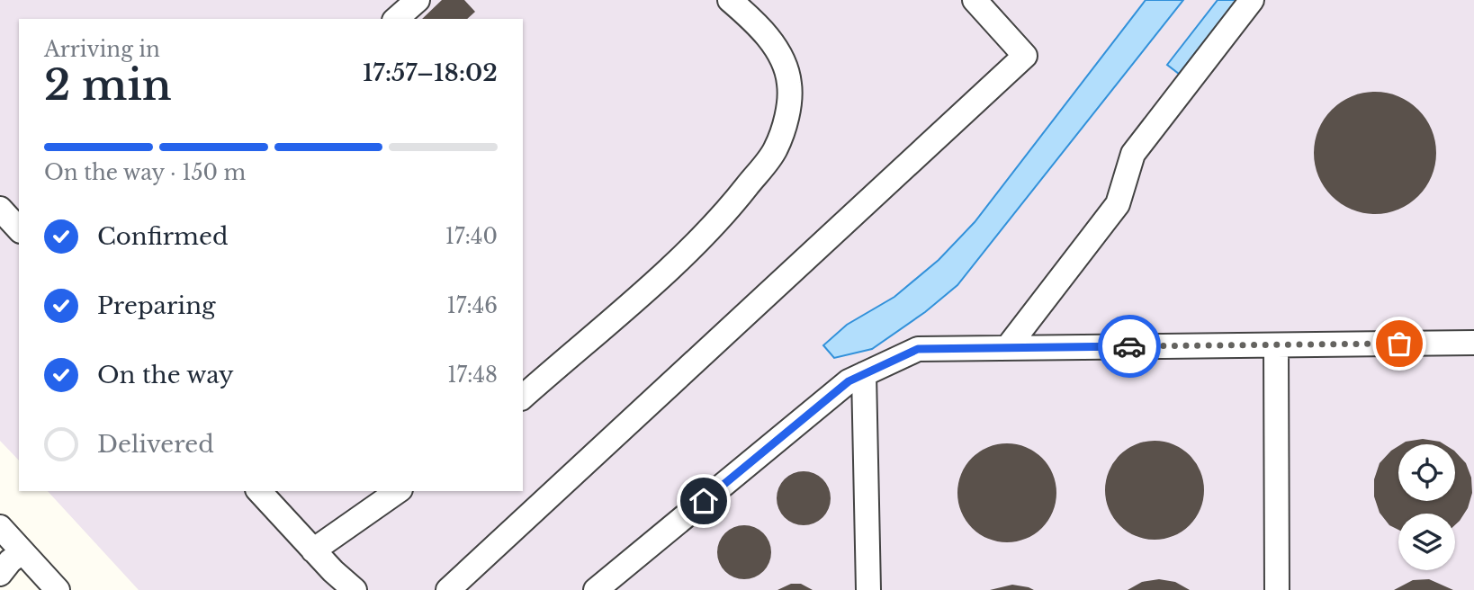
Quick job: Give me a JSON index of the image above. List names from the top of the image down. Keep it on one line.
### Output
{"page":{"heading":["2 min","Arriving in","17:57–18:02"],"bar":"On the way · 150 m","list":[["Confirmed","17:40"],["Preparing","17:46"],["On the way","17:48"],"Delivered"]}}
